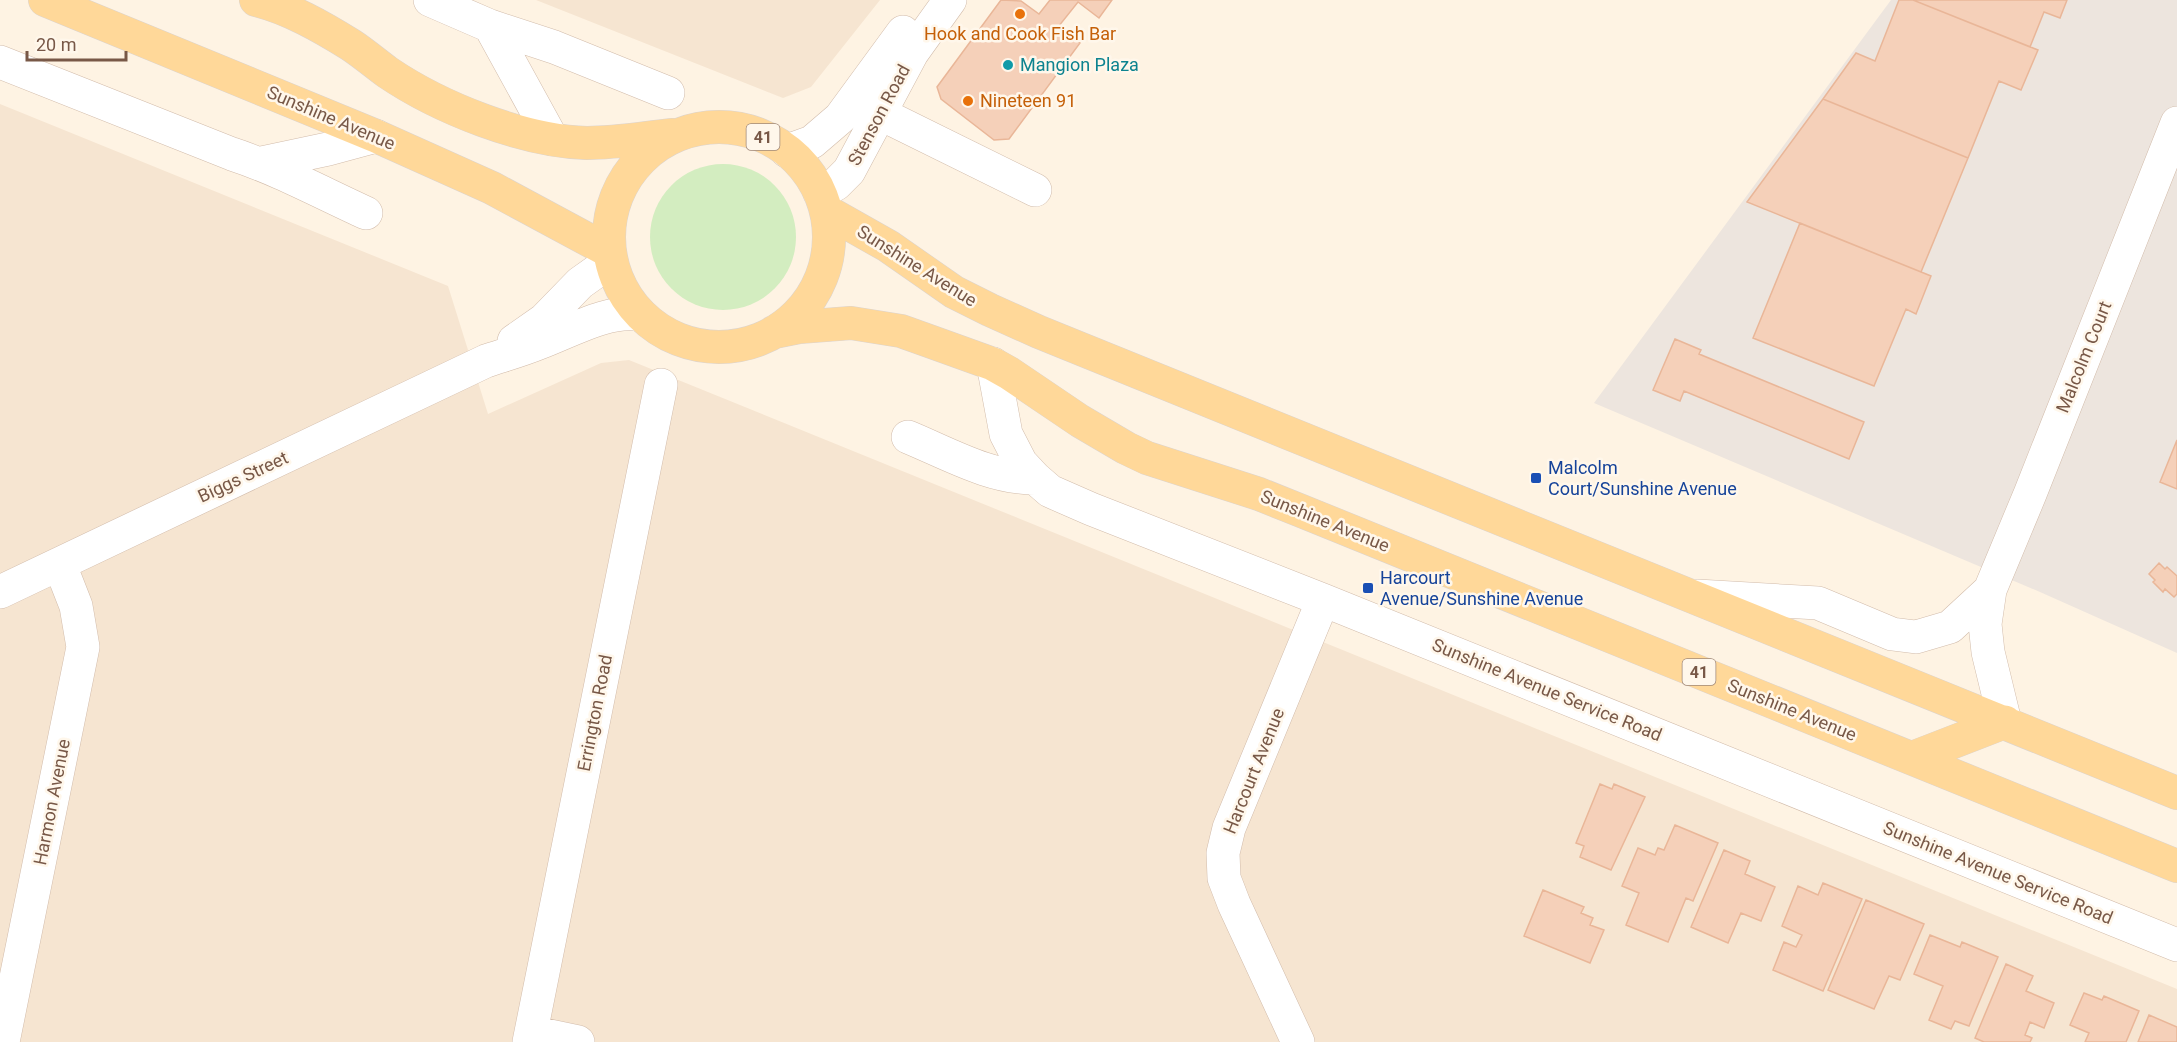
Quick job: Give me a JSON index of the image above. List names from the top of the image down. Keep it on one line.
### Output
{"streets":{"main road":["Sunshine Avenue","41"],"street":["Stenson Road","Malcolm Court","Biggs Street","Sunshine Avenue Service Road","Errington Road","Harcourt Avenue","Harmon Avenue"]},"crossings":[["Stenson Road","Sunshine Avenue"],["Stenson Road","41"],["Sunshine Avenue","41"],["Sunshine Avenue","Malcolm Court"],["Sunshine Avenue","Biggs Street"],["Sunshine Avenue","Sunshine Avenue Service Road"],["41","Biggs Street"],["Biggs Street","Harmon Avenue"],["Sunshine Avenue Service Road","Harcourt Avenue"]],"places":{"other":["Hook and Cook Fish Bar","Mangion Plaza","Nineteen 91"],"transit":["Malcolm Court/Sunshine Avenue","Harcourt Avenue/Sunshine Avenue"]},"scale_bar":"20 m"}
